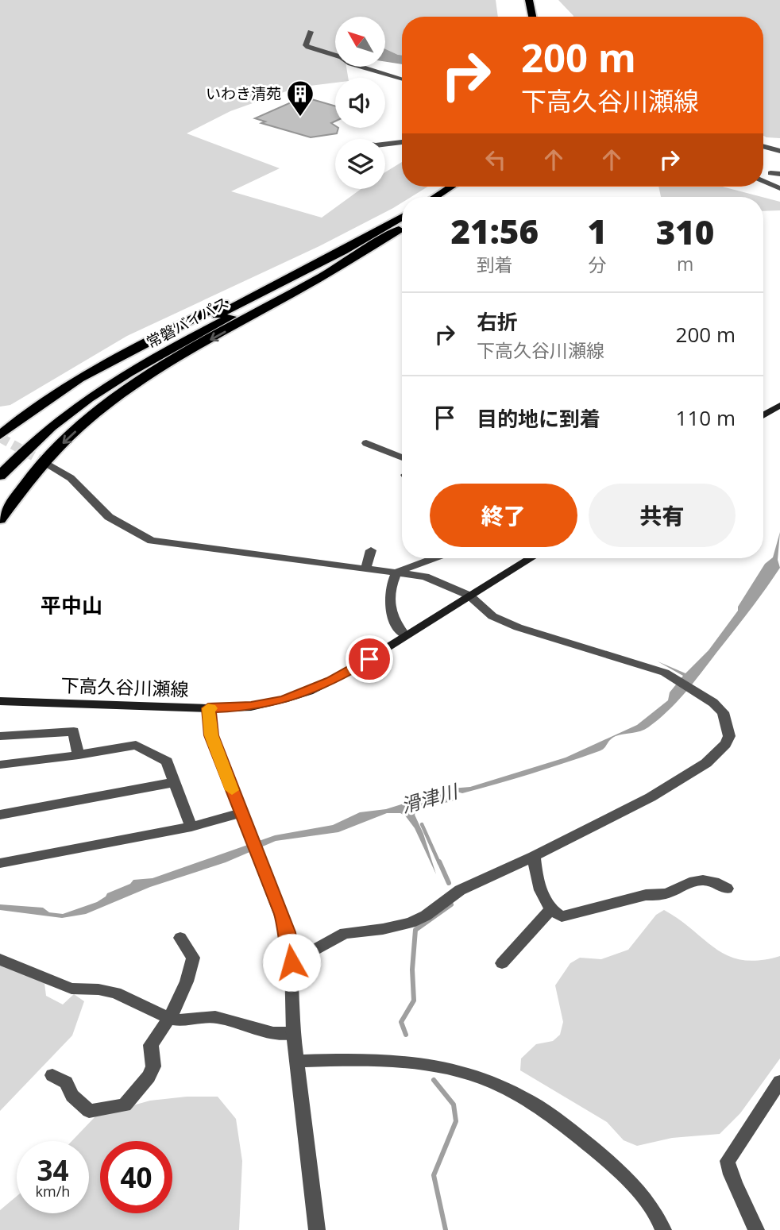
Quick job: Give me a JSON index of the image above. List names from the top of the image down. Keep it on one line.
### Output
{"streets":{"highway":["常磐バイパス"],"main road":["下高久谷川瀬線"]},"districts":["平中山"],"water":["滑津川"],"places":{"building":["いわき清苑"]},"north":"top left","page":{"turn":["200 m","下高久谷川瀬線"],"eta":["21:56","到着","1","分","310","m"],"list":[{"name":"右折","note":"下高久谷川瀬線","value":"200 m"},{"name":"目的地に到着","value":"110 m"}],"buttons":["終了","共有"],"speed":"34 km/h","limit":"40"}}
